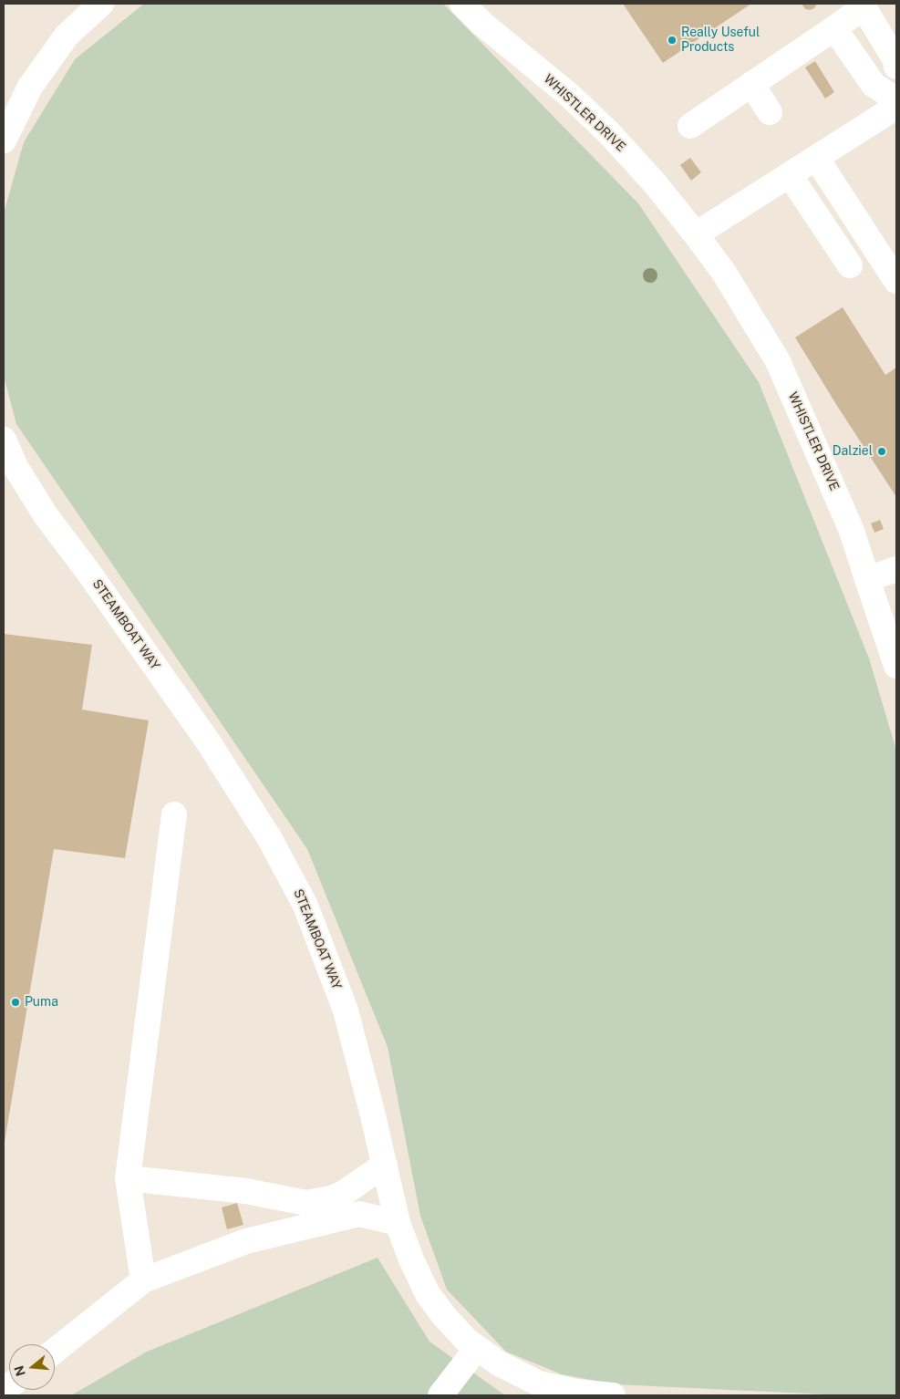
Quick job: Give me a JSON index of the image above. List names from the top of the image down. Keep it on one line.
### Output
{"streets":{"street":["WHISTLER DRIVE","STEAMBOAT WAY"]},"places":["Really Useful Products","Dalziel","Puma"],"north":"left"}
